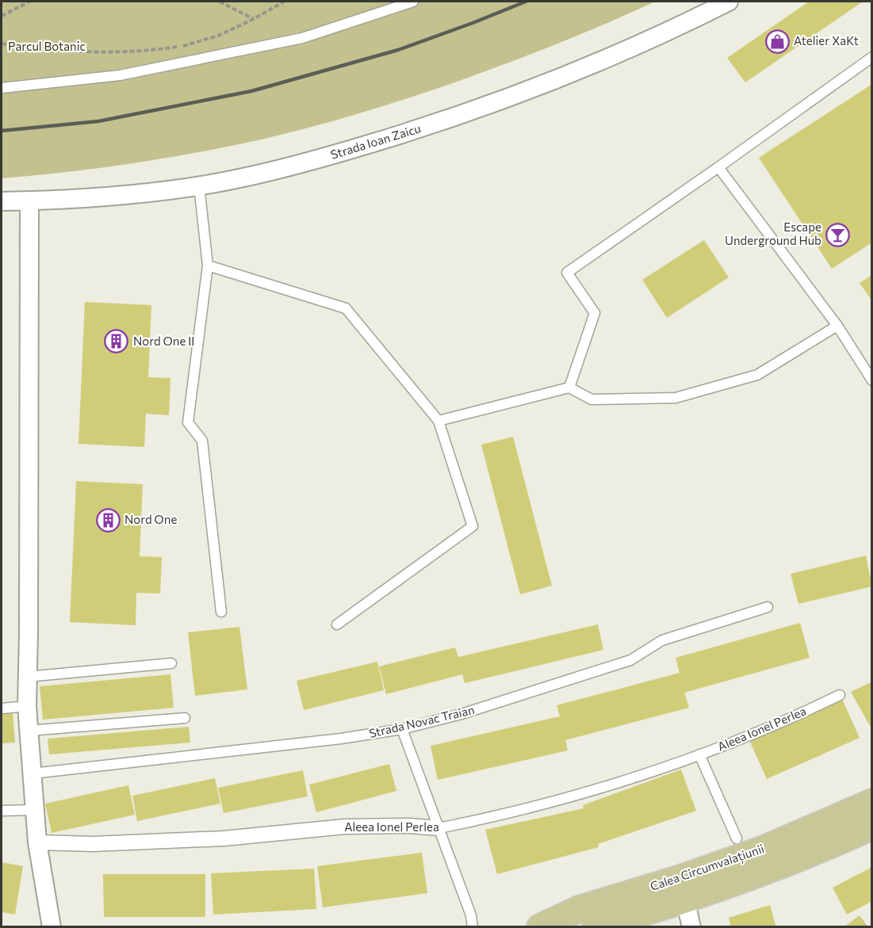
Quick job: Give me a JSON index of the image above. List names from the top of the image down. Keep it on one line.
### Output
{"streets":{"main road":["Calea Circumvalațiunii"],"street":["Strada Ioan Zaicu","Aleea Ionel Perlea"],"lane":["Strada Novac Traian"]},"parks":["Parcul Botanic"],"places":{"shop":["Atelier XaKt"],"bar":["Escape Underground Hub"],"building":["Nord One II","Nord One"]}}
